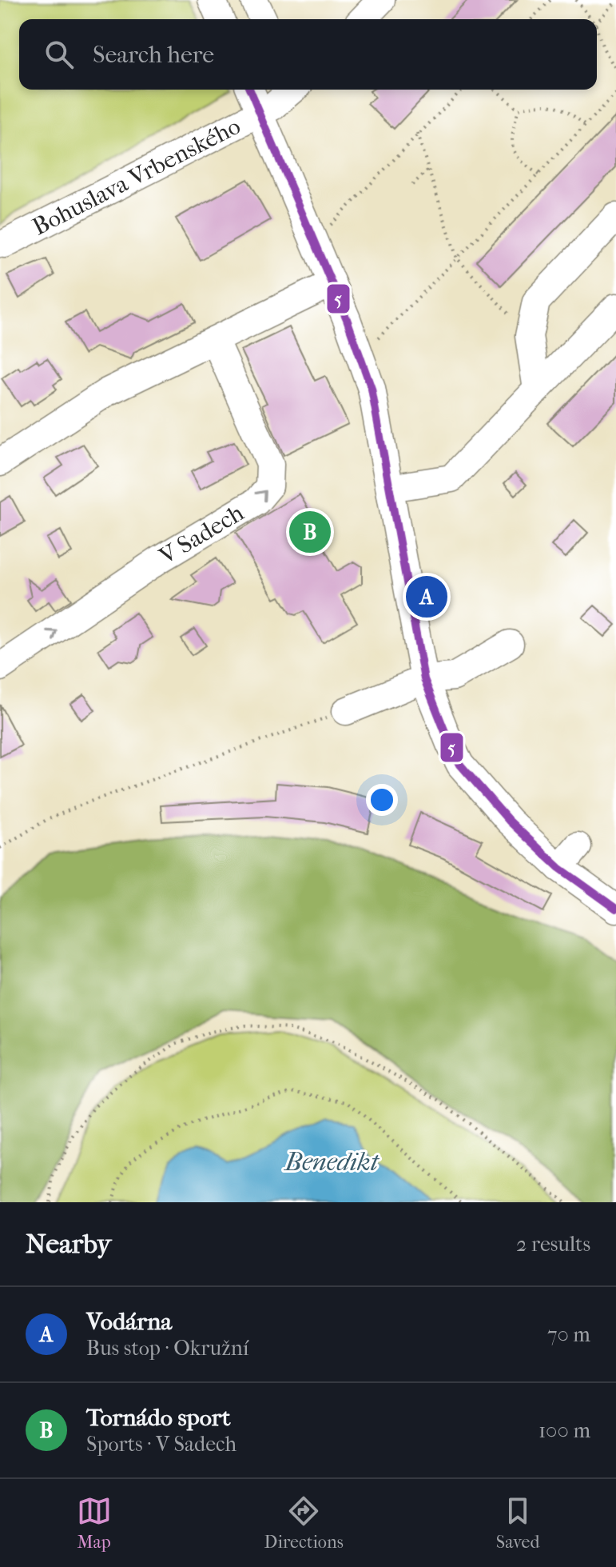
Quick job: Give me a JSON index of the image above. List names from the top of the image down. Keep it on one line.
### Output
{"streets":{"street":["Bohuslava Vrbenského","V Sadech"]},"one_way":["V Sadech"],"water":["Benedikt"],"lines":["transit line 5"],"page":{"search":"Search here","pins":["B","A"],"heading":["Nearby","2 results"],"list":[{"mark":"A","name":"Vodárna","note":"Bus stop · Okružní","value":"70 m"},{"mark":"B","name":"Tornádo sport","note":"Sports · V Sadech","value":"100 m"}],"nav":["Map","Directions","Saved"]}}
